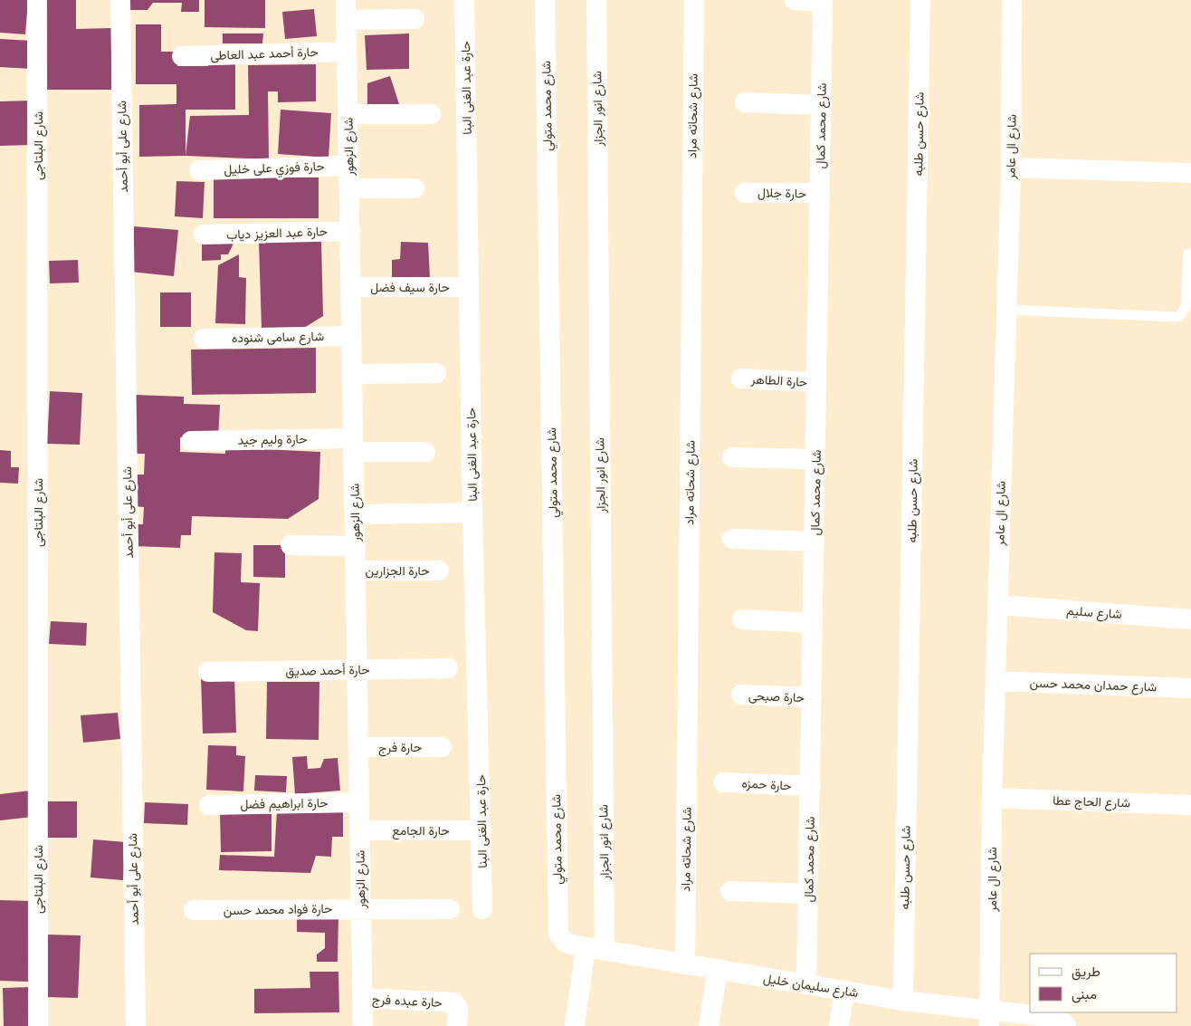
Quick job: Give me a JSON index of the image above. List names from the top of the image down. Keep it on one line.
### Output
{"streets":{"street":["حارة أحمد عبد العاطى","حارة عبد الغنى البنا","شارع محمد متولي","شارع انور الجزار","شارع شحاته مراد","شارع محمد كمال","شارع حسن طلبه","شارع البلتاجى","شارع على أبو أحمد","شارع الزهور","شارع ال عامر","حارة فوزي على خليل","حارة جلال","حارة عبد العزيز دياب","حارة سيف فضل","شارع سامى شنوده","حارة الطاهر","حارة وليم جيد","حارة الجزارين","شارع سليم","حارة أحمد صديق","شارع حمدان محمد حسن","حارة صبحى","حارة فرج","حارة حمزه","شارع الحاج عطا","حارة ابراهيم فضل","حارة الجامع","حارة فواد محمد حسن","شارع سليمان خليل","حارة عبده فرج"]},"crossings":[["حارة أحمد عبد العاطى","شارع الزهور"],["حارة عبد الغنى البنا","حارة سيف فضل"],["حارة عبد الغنى البنا","حارة الجامع"],["شارع محمد متولي","شارع انور الجزار"],["شارع محمد متولي","شارع سليمان خليل"],["شارع انور الجزار","شارع سليمان خليل"],["شارع شحاته مراد","شارع سليمان خليل"],["شارع محمد كمال","حارة جلال"],["شارع محمد كمال","حارة الطاهر"],["شارع محمد كمال","حارة صبحى"],["شارع محمد كمال","حارة حمزه"],["شارع محمد كمال","شارع سليمان خليل"],["شارع حسن طلبه","شارع سليمان خليل"],["شارع الزهور","حارة فوزي على خليل"],["شارع الزهور","حارة عبد العزيز دياب"],["شارع الزهور","حارة سيف فضل"],["شارع الزهور","شارع سامى شنوده"],["شارع الزهور","حارة وليم جيد"],["شارع الزهور","حارة الجزارين"],["شارع الزهور","حارة أحمد صديق"],["شارع الزهور","حارة فرج"],["شارع الزهور","حارة ابراهيم فضل"],["شارع الزهور","حارة الجامع"],["شارع الزهور","حارة فواد محمد حسن"],["شارع الزهور","حارة عبده فرج"],["شارع ال عامر","شارع سليم"],["شارع ال عامر","شارع حمدان محمد حسن"],["شارع ال عامر","شارع الحاج عطا"],["شارع ال عامر","شارع سليمان خليل"]],"legend":["طريق","مبنى"]}
